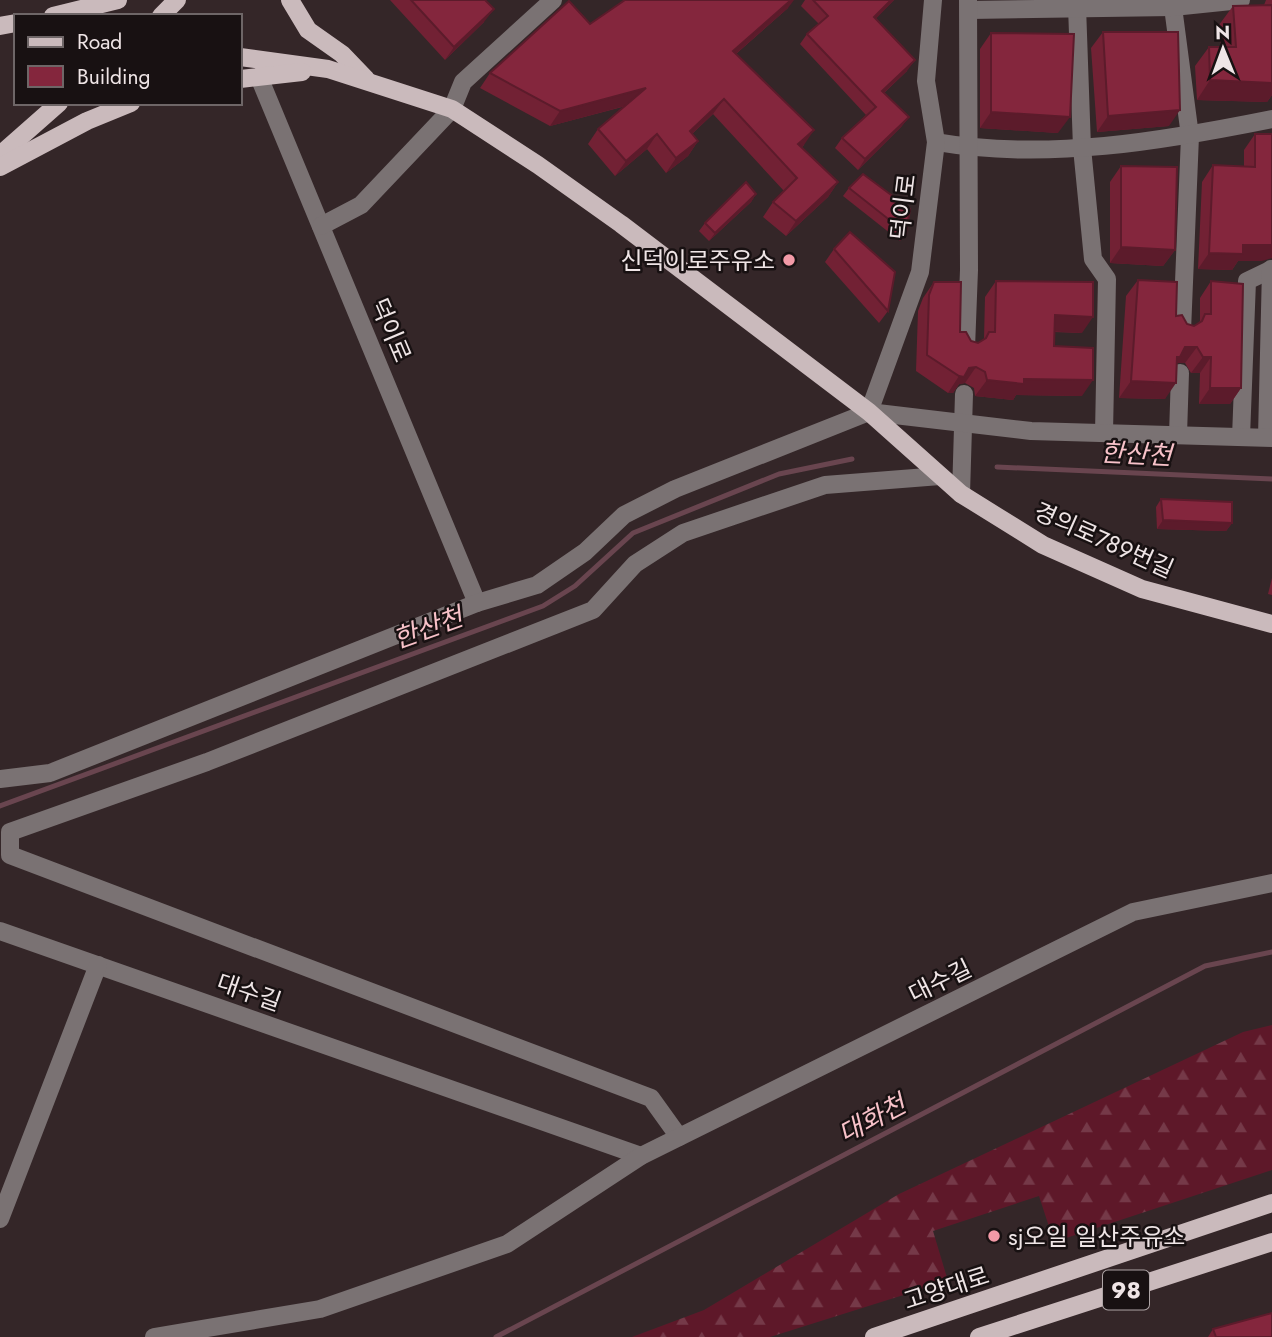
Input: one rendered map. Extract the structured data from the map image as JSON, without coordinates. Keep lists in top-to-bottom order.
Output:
{
  "streets": {
    "main road": ["경의로789번길", "고양대로", "98"],
    "street": ["덕이로", "대수길"]
  },
  "crossings": [
    ["덕이로", "경의로789번길"]
  ],
  "water": ["한산천", "대화천"],
  "places": ["신덕이로주유소", "sj오일 일산주유소"],
  "legend": ["Road", "Building"],
  "north": "top"
}
